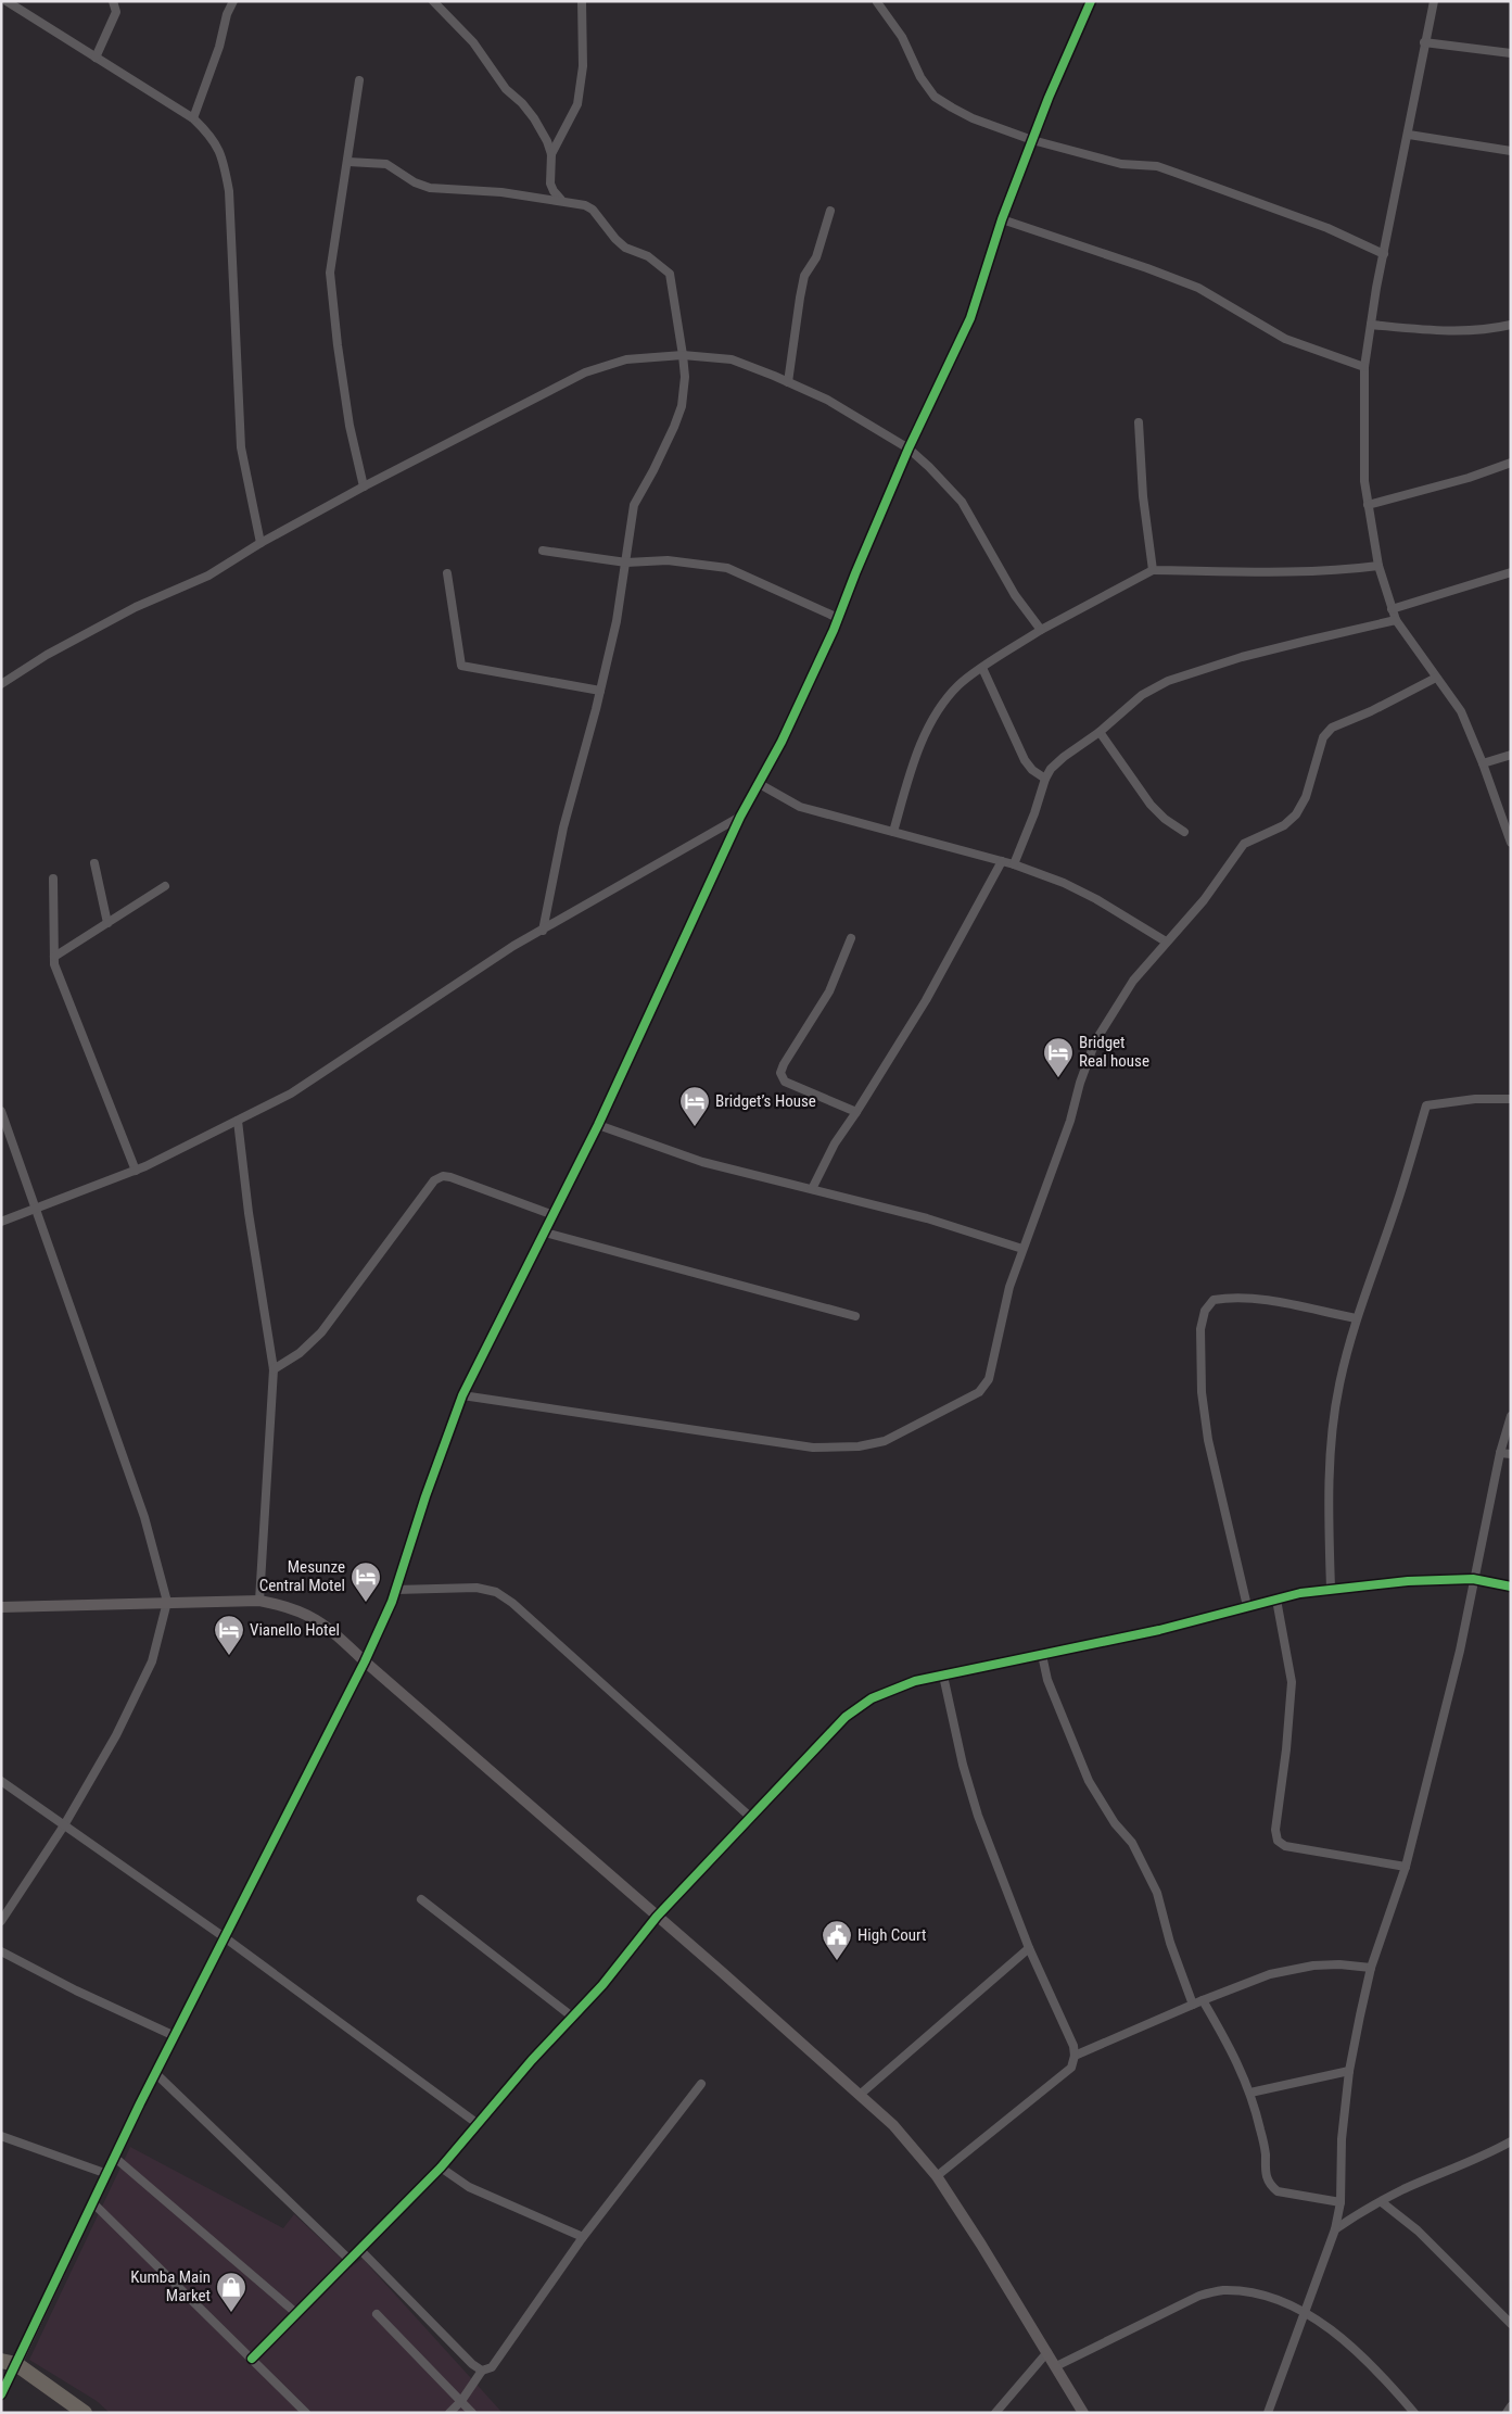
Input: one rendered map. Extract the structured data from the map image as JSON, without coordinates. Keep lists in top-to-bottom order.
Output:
{
  "places": {
    "hotel": [
      "Bridget Real house",
      "Bridget’s House",
      "Mesunze Central Motel",
      "Vianello Hotel"
    ],
    "public building": ["High Court"],
    "shop": ["Kumba Main Market"]
  }
}
